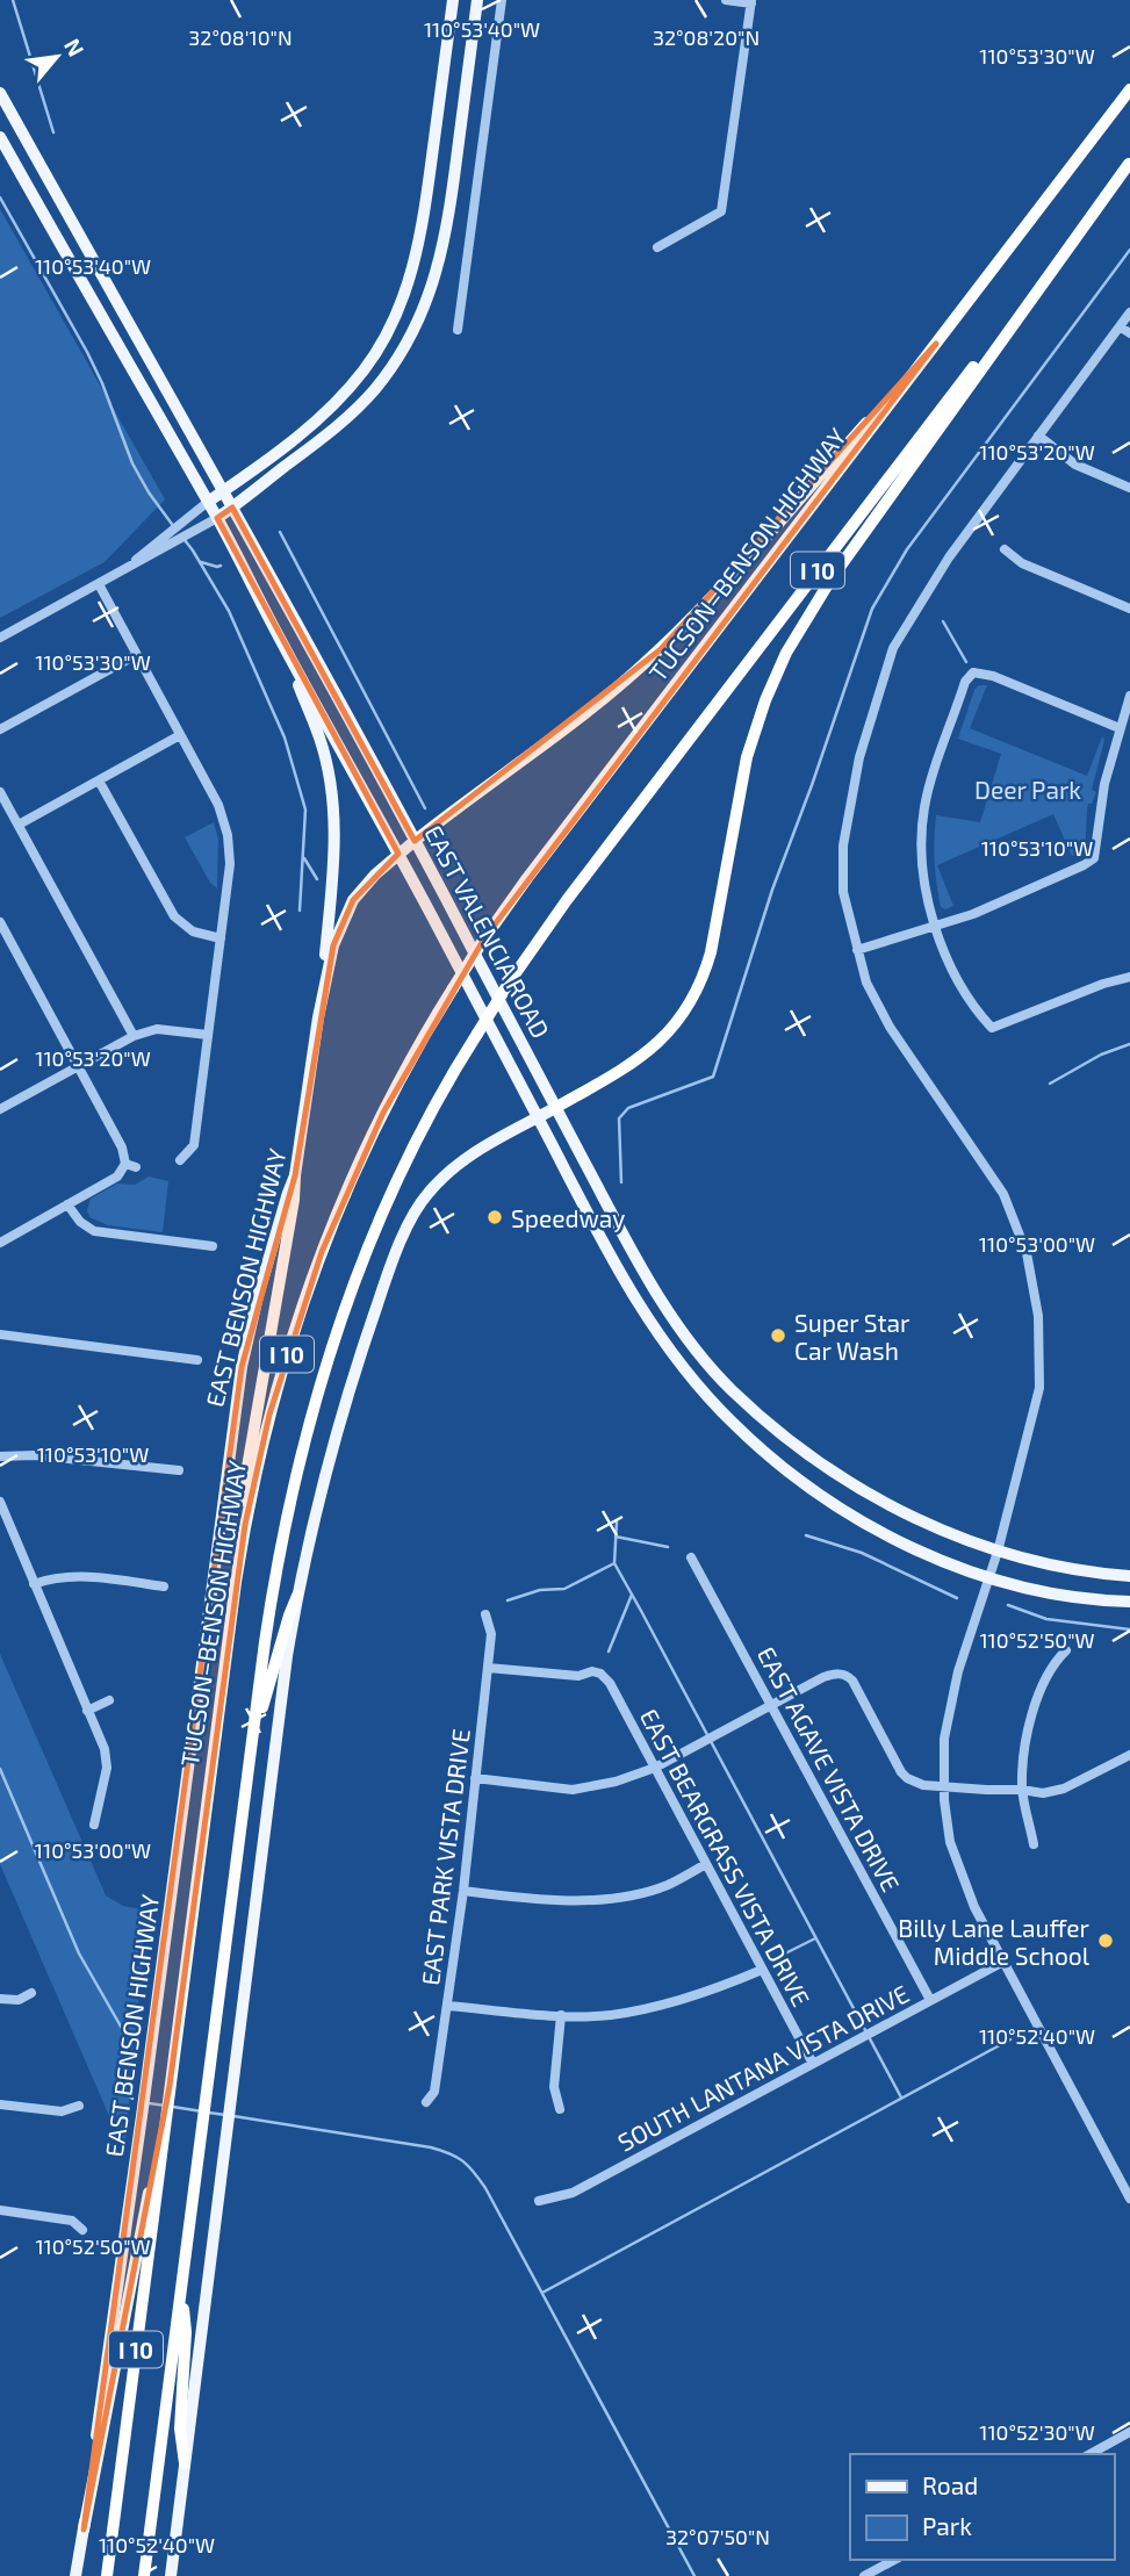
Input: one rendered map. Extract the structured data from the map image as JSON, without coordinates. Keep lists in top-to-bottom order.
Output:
{
  "streets": {
    "highway": ["TUCSON–BENSON HIGHWAY", "I 10"],
    "main road": ["EAST VALENCIA ROAD", "EAST BENSON HIGHWAY"],
    "street": [
      "EAST AGAVE VISTA DRIVE",
      "EAST PARK VISTA DRIVE",
      "EAST BEARGRASS VISTA DRIVE",
      "SOUTH LANTANA VISTA DRIVE"
    ]
  },
  "crossings": [
    ["TUCSON–BENSON HIGHWAY", "I 10"],
    ["EAST VALENCIA ROAD", "EAST BENSON HIGHWAY"],
    ["EAST AGAVE VISTA DRIVE", "SOUTH LANTANA VISTA DRIVE"],
    ["EAST PARK VISTA DRIVE", "EAST BEARGRASS VISTA DRIVE"],
    ["EAST BEARGRASS VISTA DRIVE", "SOUTH LANTANA VISTA DRIVE"]
  ],
  "parks": ["Deer Park"],
  "places": ["Speedway", "Super Star Car Wash", "Billy Lane Lauffer Middle School"],
  "legend": ["Road", "Park"],
  "north": "top right",
  "coordinates": [
    "110°53'40\"W",
    "32°08'10\"N",
    "32°08'20\"N",
    "110°53'30\"W",
    "110°53'20\"W",
    "110°53'10\"W",
    "110°53'00\"W",
    "110°52'50\"W",
    "110°52'40\"W",
    "110°52'30\"W",
    "32°07'50\"N"
  ]
}
